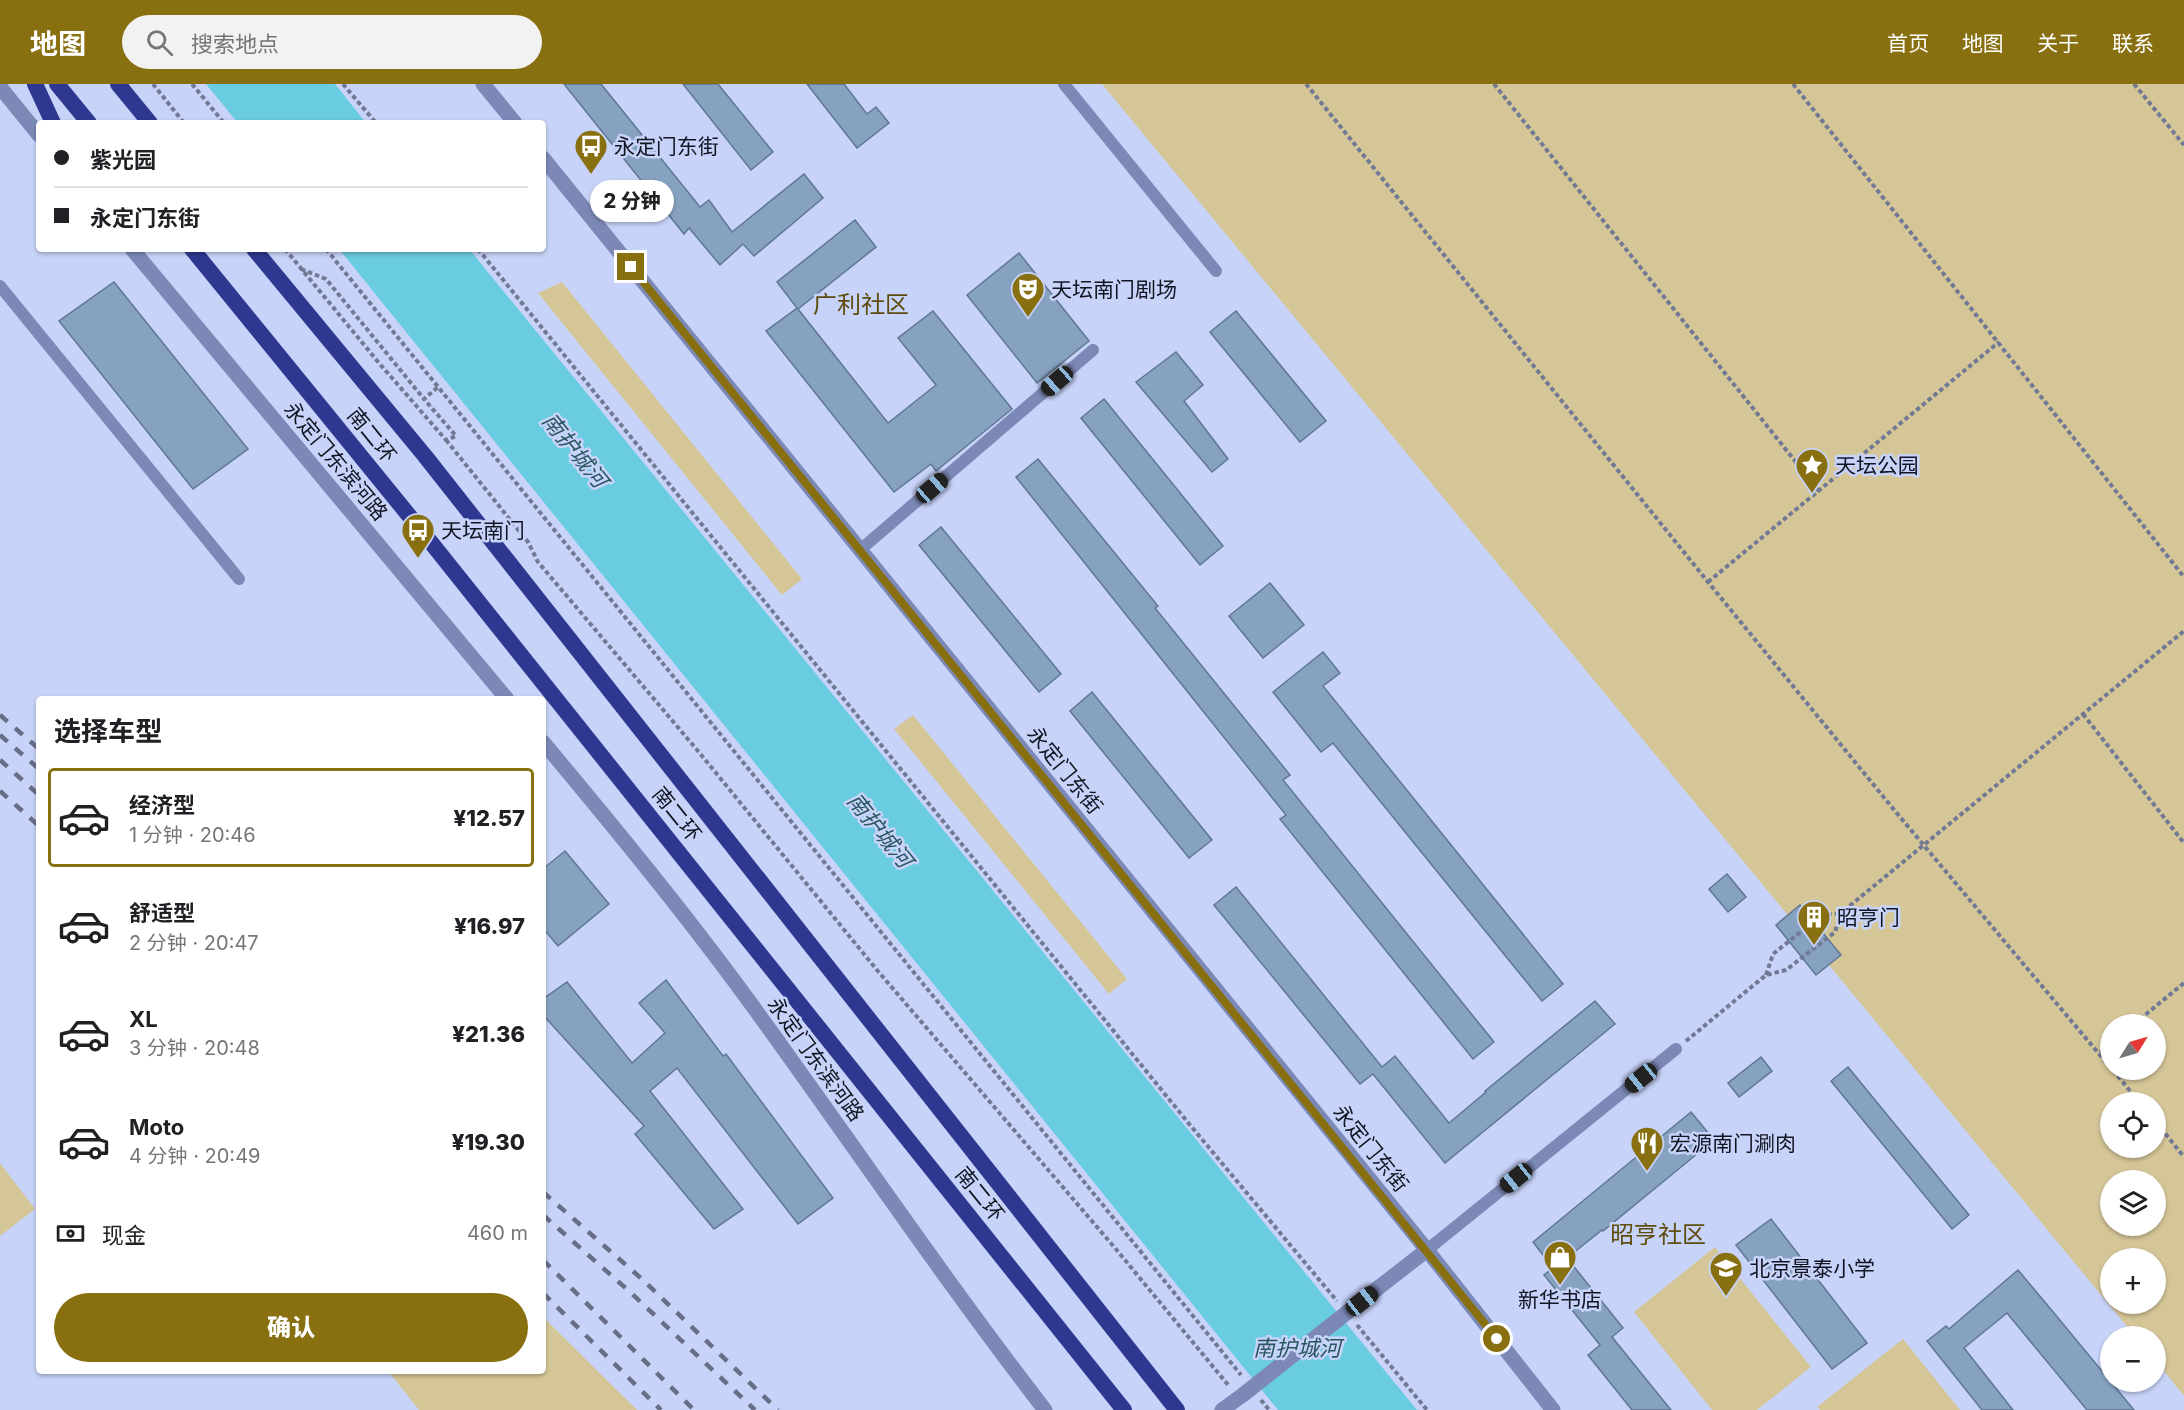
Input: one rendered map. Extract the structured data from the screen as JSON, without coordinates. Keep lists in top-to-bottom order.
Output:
{
  "streets": {
    "highway": ["南二环"],
    "street": ["永定门东滨河路", "永定门东街"]
  },
  "districts": ["广利社区", "昭亨社区"],
  "water": ["南护城河"],
  "places": {
    "bus stop": ["永定门东街", "天坛南门"],
    "theatre": ["天坛南门剧场"],
    "place": ["天坛公园"],
    "building": ["昭亨门"],
    "restaurant": ["宏源南门涮肉"],
    "shop": ["新华书店"],
    "school or university": ["北京景泰小学"]
  },
  "north": "top right",
  "page": {
    "header": "地图",
    "search": "搜索地点",
    "nav": [
      "首页",
      "地图",
      "关于",
      "联系"
    ],
    "banner": ["紫光园", "永定门东街"],
    "bubble": "2 分钟",
    "heading": "选择车型",
    "list": [
      {
        "name": "经济型",
        "note": "1 分钟 · 20:46",
        "value": "¥12.57"
      },
      {
        "name": "舒适型",
        "note": "2 分钟 · 20:47",
        "value": "¥16.97"
      },
      {
        "name": "XL",
        "note": "3 分钟 · 20:48",
        "value": "¥21.36"
      },
      {
        "name": "Moto",
        "note": "4 分钟 · 20:49",
        "value": "¥19.30"
      }
    ],
    "map_buttons": ["+", "−"],
    "pay": ["现金", "460 m"],
    "buttons": "确认"
  }
}
